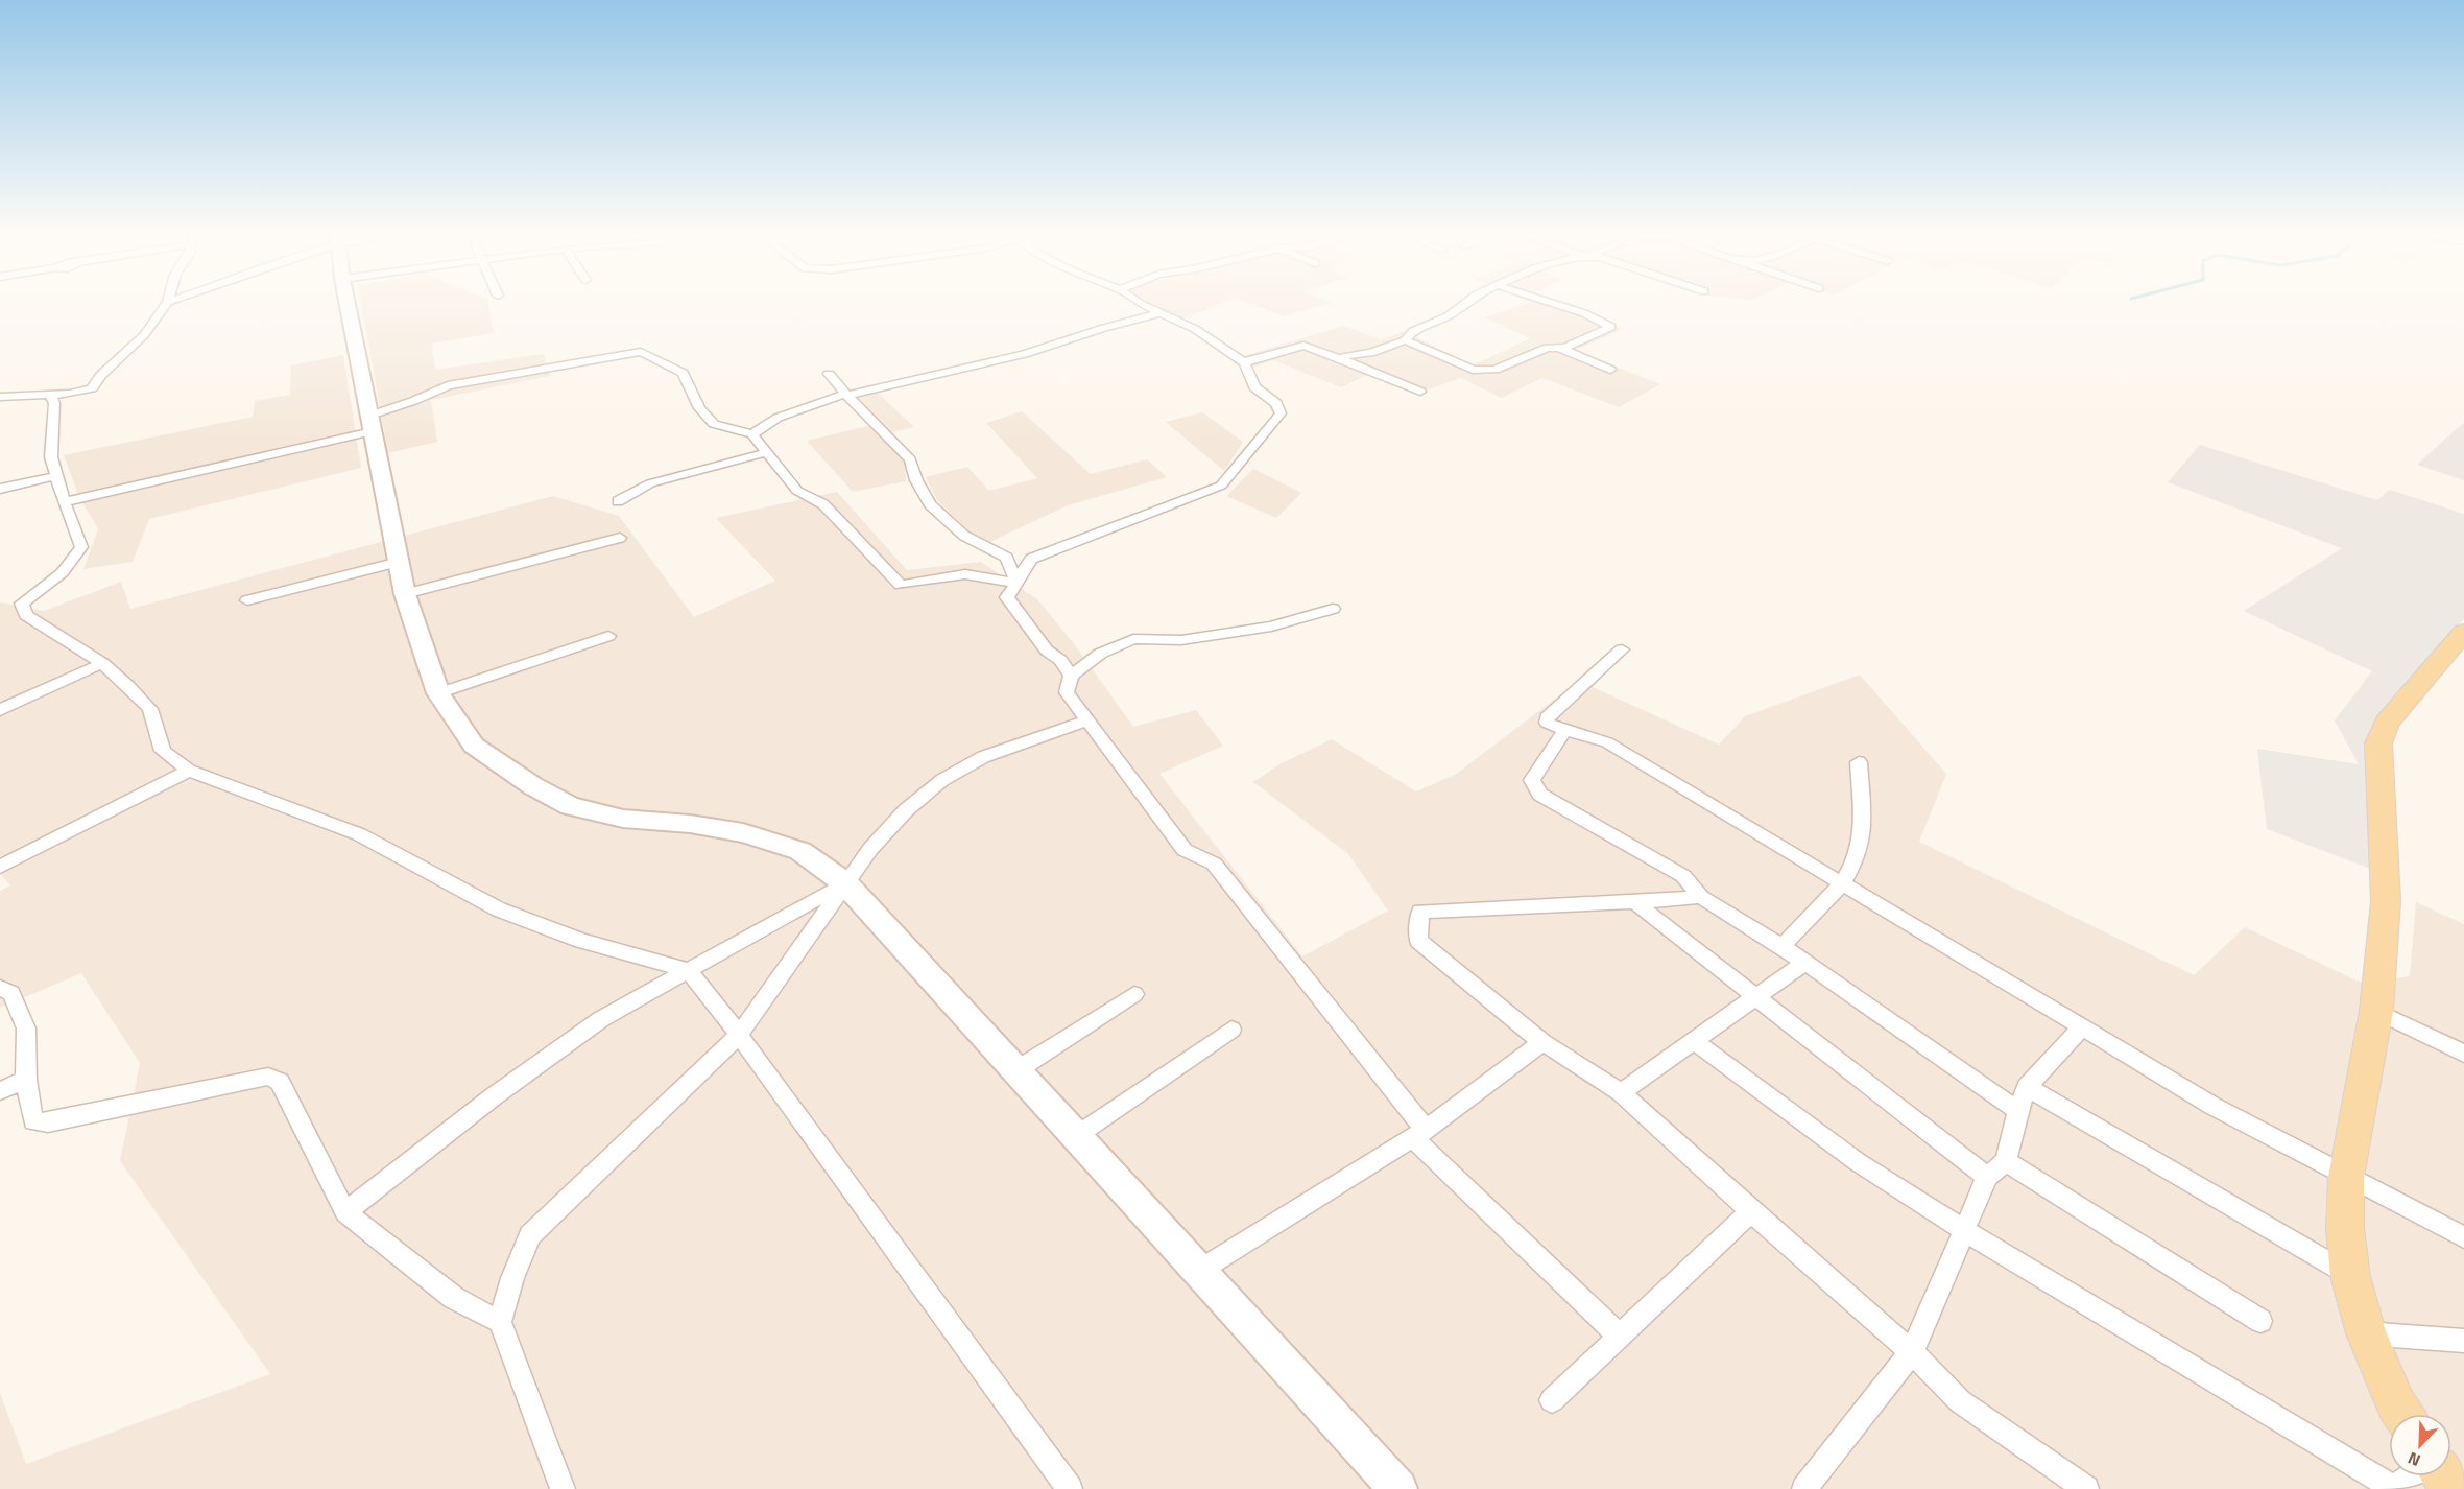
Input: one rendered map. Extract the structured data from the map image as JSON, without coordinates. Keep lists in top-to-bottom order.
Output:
{
  "north": "bottom left"
}
